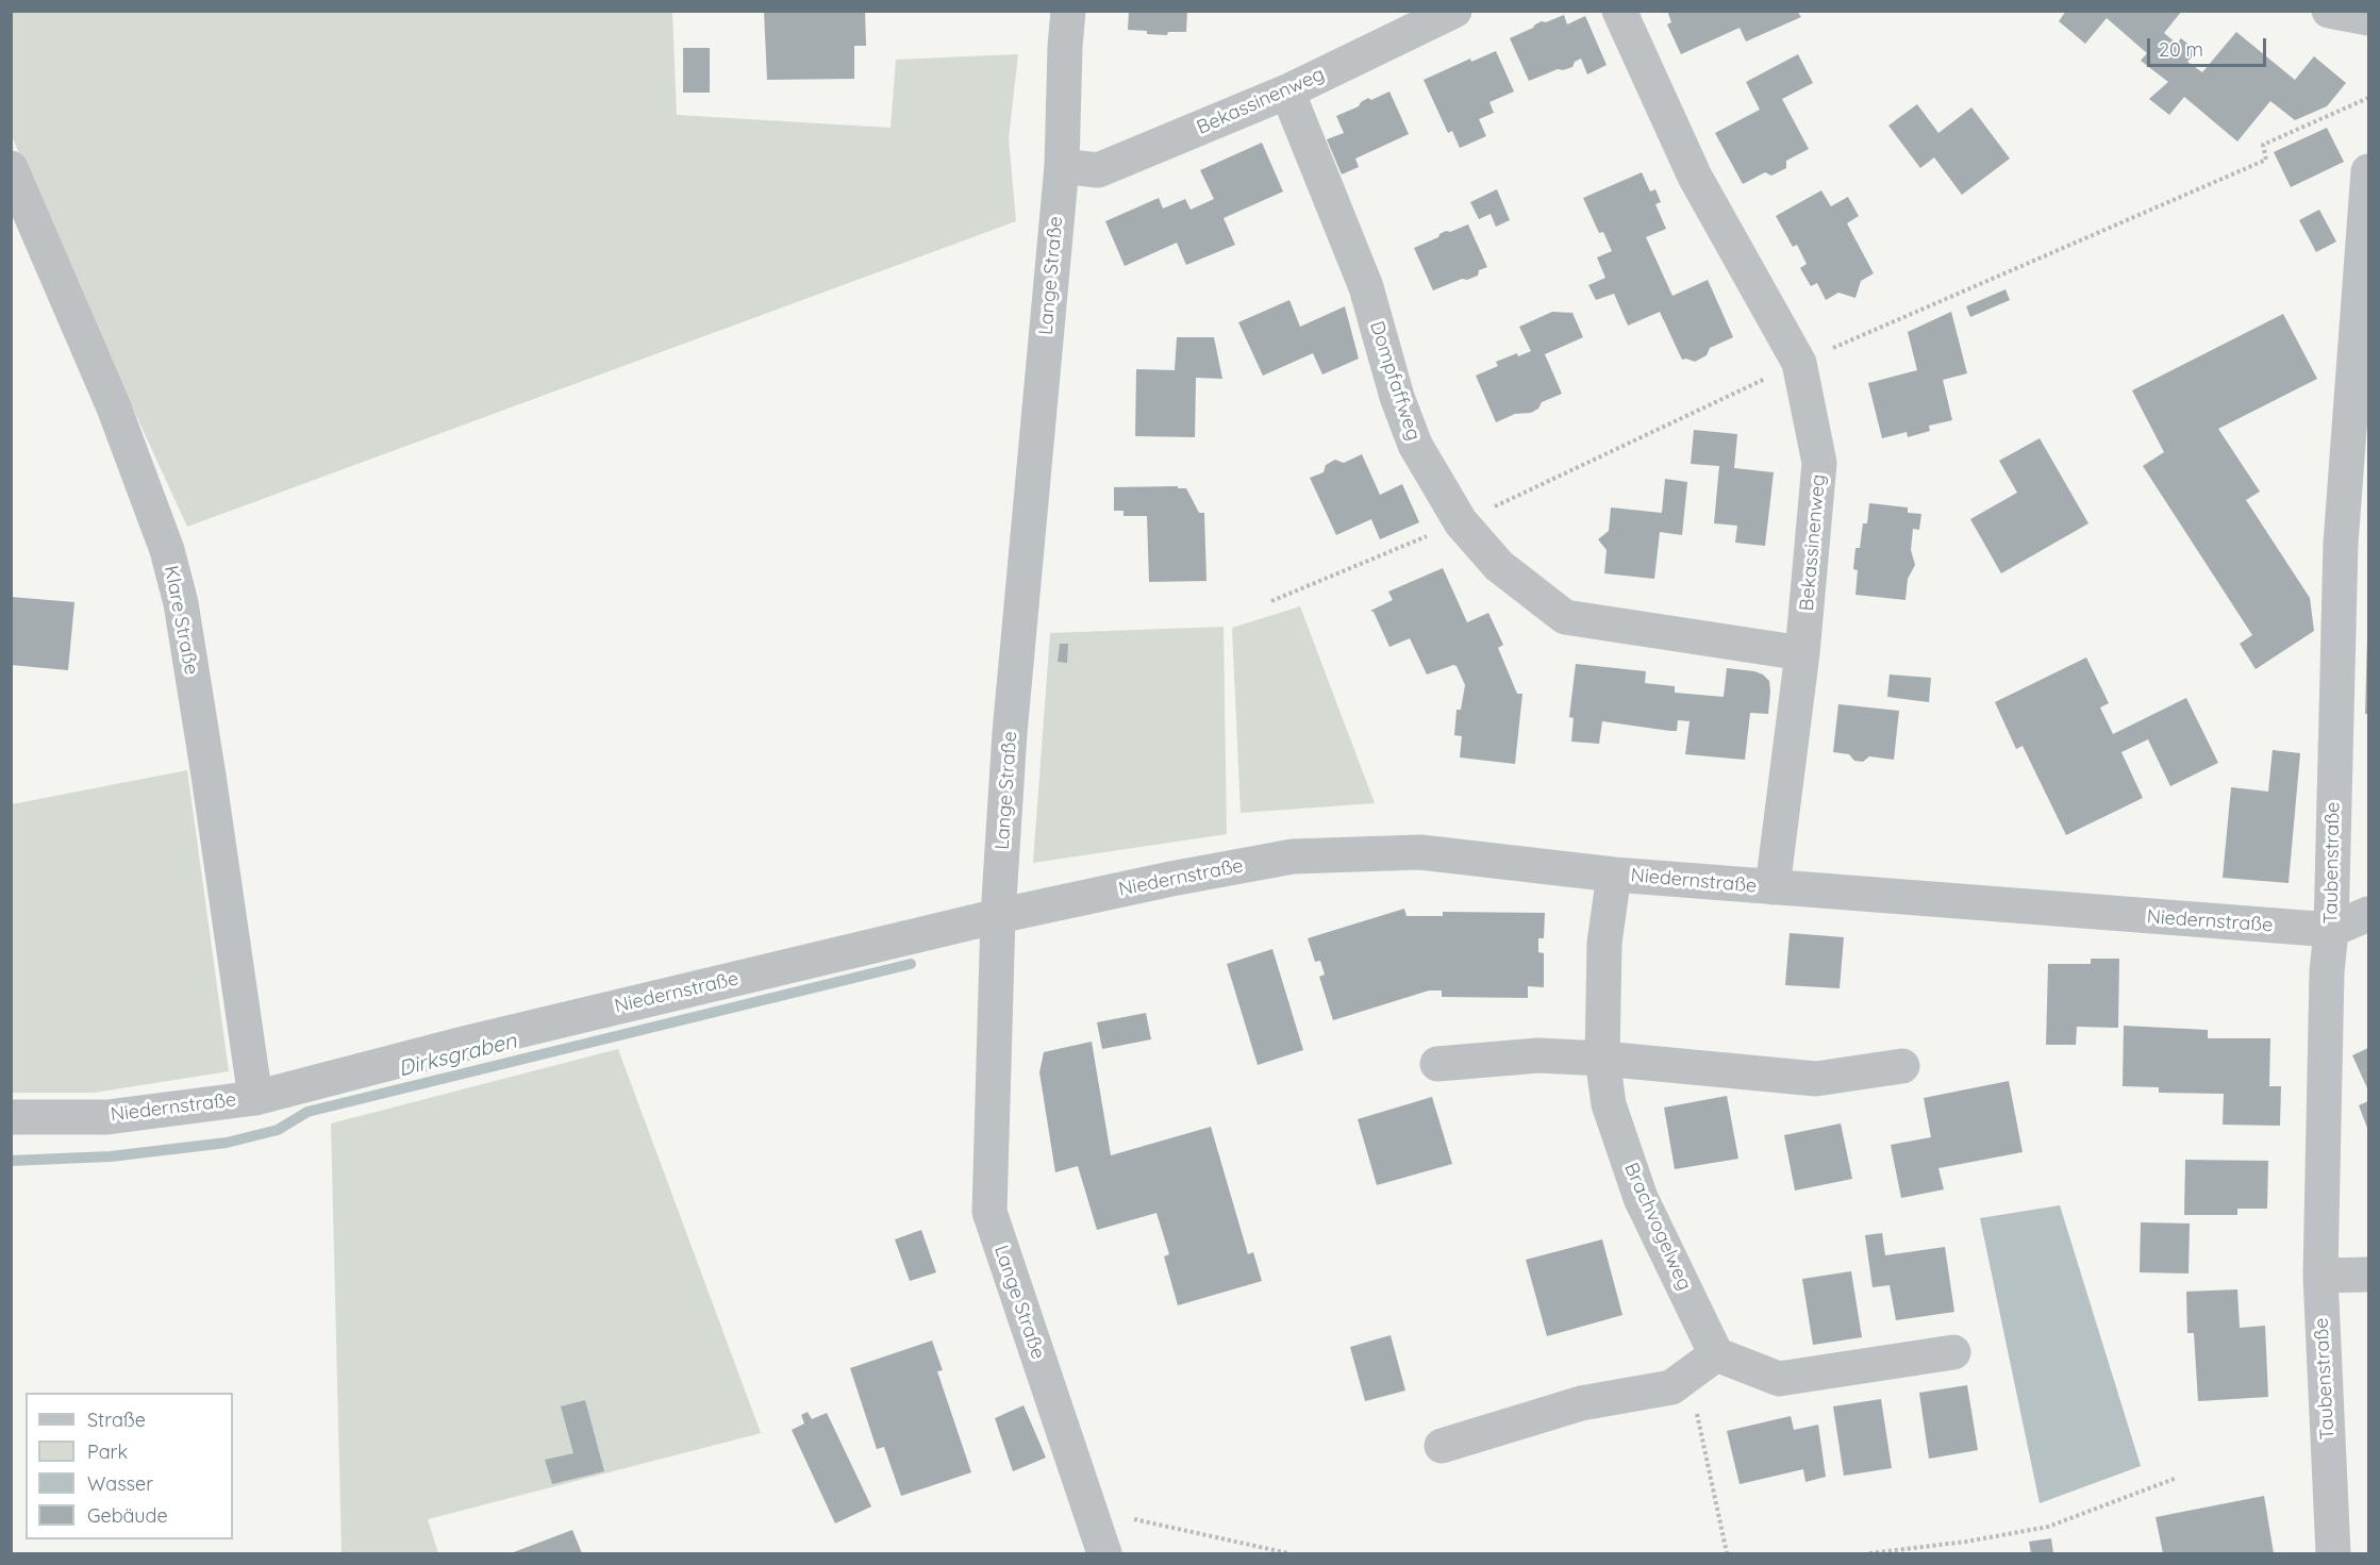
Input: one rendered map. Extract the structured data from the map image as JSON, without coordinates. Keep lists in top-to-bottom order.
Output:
{
  "streets": {
    "street": [
      "Bekassinenweg",
      "Lange Straße",
      "Dompfaffweg",
      "Klare Straße",
      "Taubenstraße",
      "Niedernstraße",
      "Brachvogelweg"
    ]
  },
  "crossings": [
    ["Bekassinenweg", "Lange Straße"],
    ["Bekassinenweg", "Dompfaffweg"],
    ["Bekassinenweg", "Niedernstraße"],
    ["Lange Straße", "Niedernstraße"],
    ["Klare Straße", "Niedernstraße"],
    ["Taubenstraße", "Niedernstraße"],
    ["Niedernstraße", "Brachvogelweg"]
  ],
  "water": ["Dirksgraben"],
  "legend": [
    "Straße",
    "Park",
    "Wasser",
    "Gebäude"
  ],
  "scale_bar": "20 m"
}
